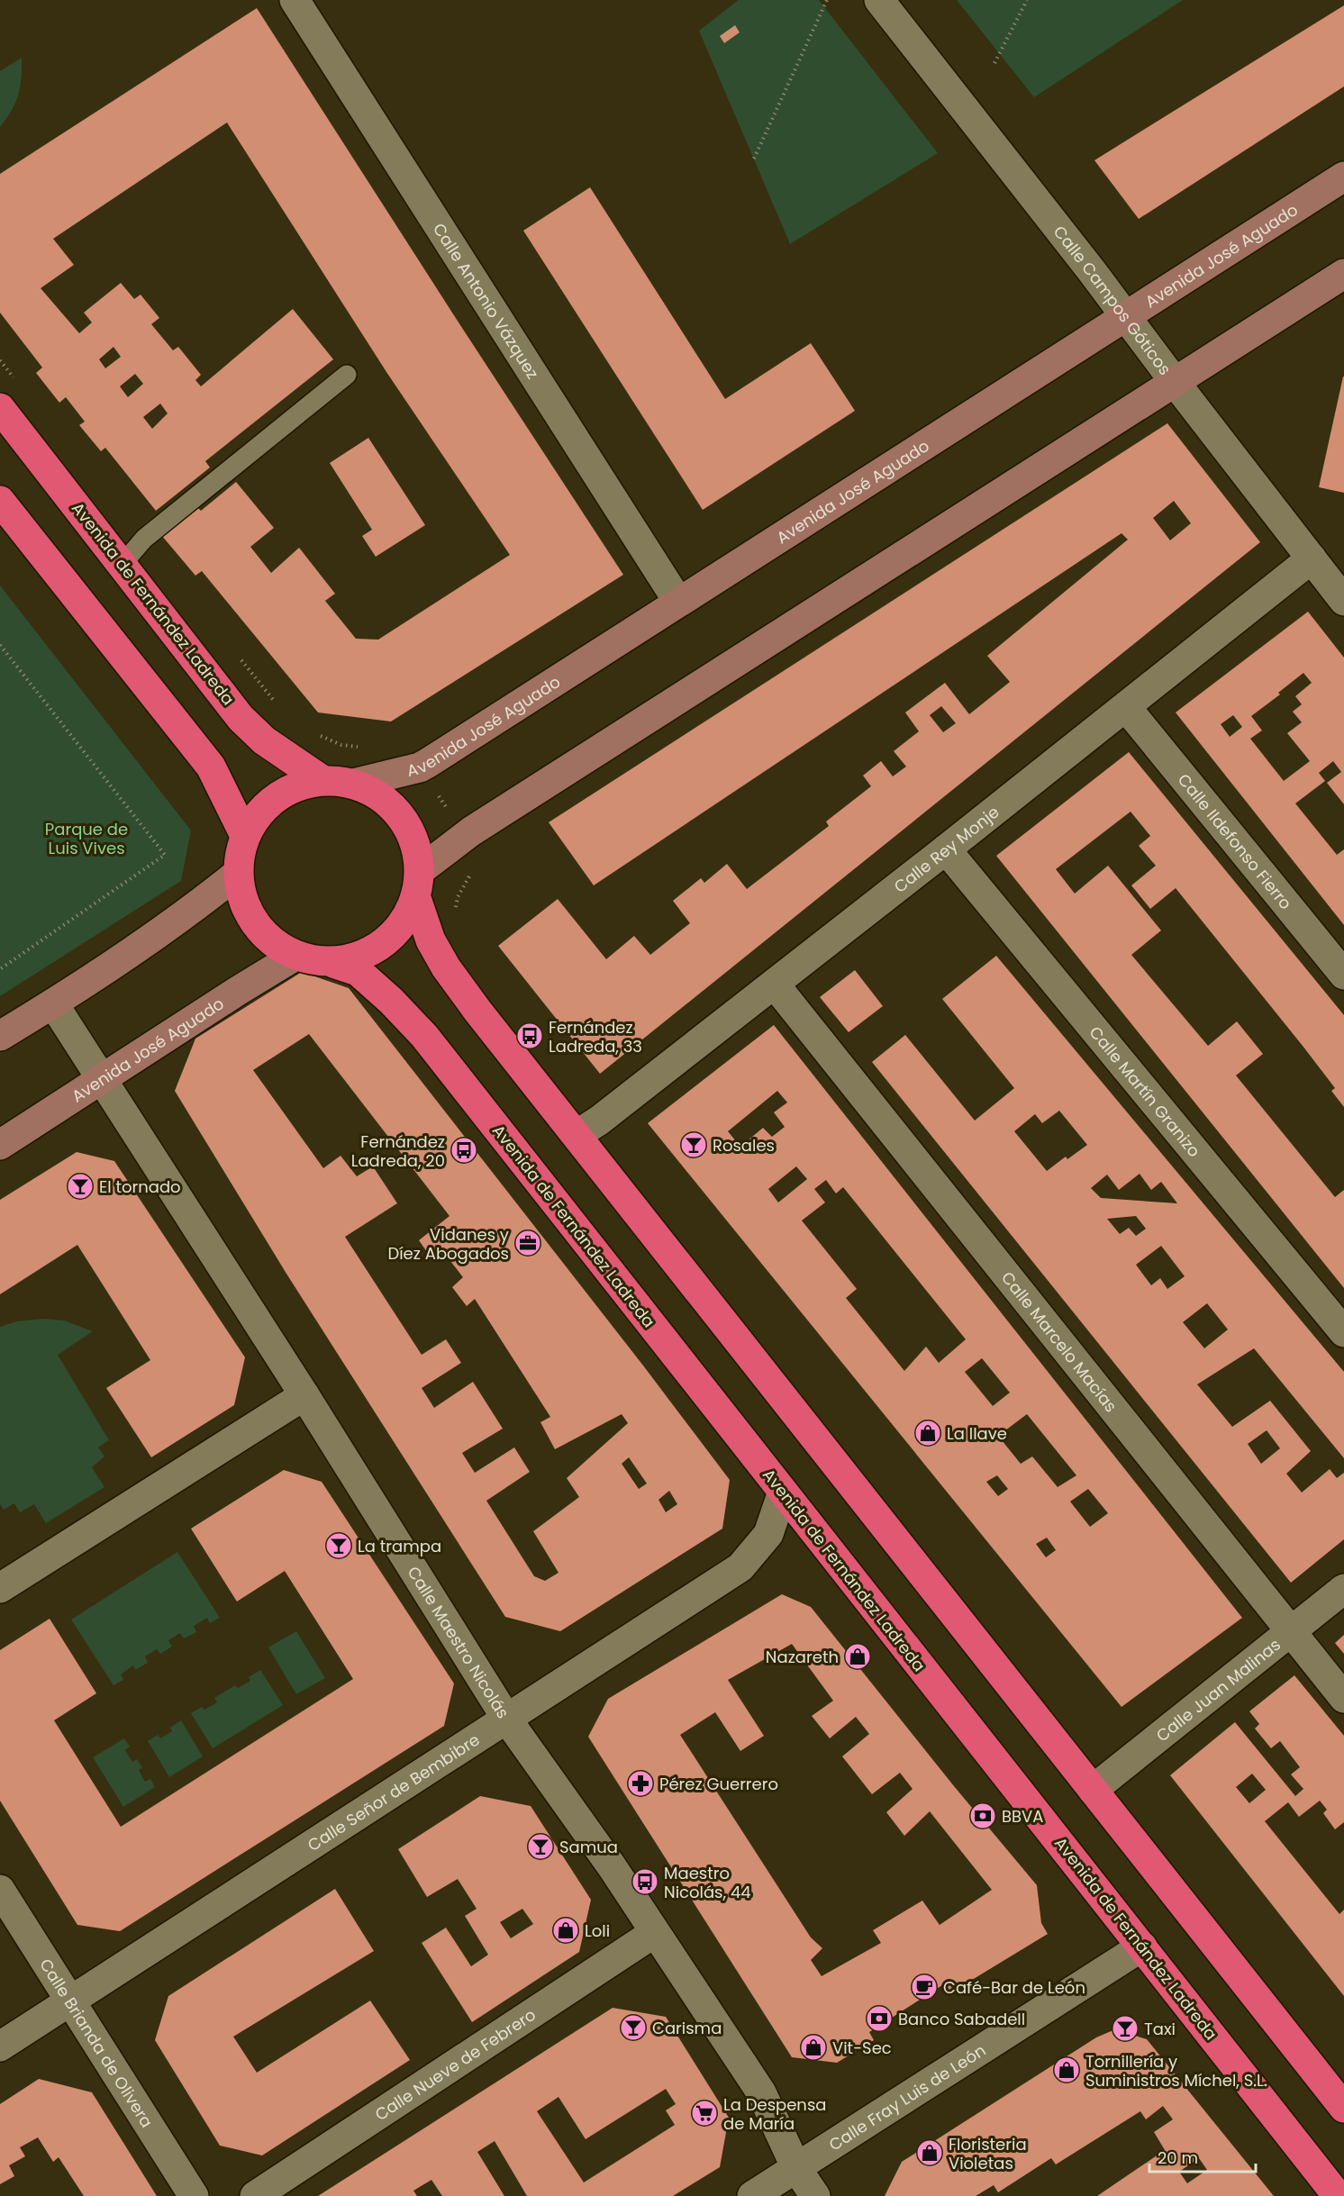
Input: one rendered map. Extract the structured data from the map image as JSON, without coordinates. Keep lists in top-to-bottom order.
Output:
{
  "streets": {
    "highway": ["Avenida de Fernández Ladreda"],
    "main road": ["Avenida José Aguado"],
    "street": [
      "Calle Campos Góticos",
      "Calle Antonio Vázquez",
      "Calle Ildefonso Fierro",
      "Calle Rey Monje",
      "Calle Martín Granizo",
      "Calle Marcelo Macías",
      "Calle Maestro Nicolás",
      "Calle Juan Malinas",
      "Calle Señor de Bembibre",
      "Calle Brianda de Olivera",
      "Calle Nueve de Febrero",
      "Calle Fray Luis de León"
    ]
  },
  "crossings": [
    ["Avenida José Aguado", "Calle Campos Góticos"],
    ["Avenida José Aguado", "Calle Antonio Vázquez"],
    ["Avenida José Aguado", "Avenida de Fernández Ladreda"],
    ["Avenida José Aguado", "Calle Maestro Nicolás"],
    ["Calle Campos Góticos", "Calle Rey Monje"],
    ["Avenida de Fernández Ladreda", "Calle Señor de Bembibre"],
    ["Avenida de Fernández Ladreda", "Calle Fray Luis de León"],
    ["Calle Ildefonso Fierro", "Calle Rey Monje"],
    ["Calle Rey Monje", "Calle Martín Granizo"],
    ["Calle Rey Monje", "Calle Marcelo Macías"],
    ["Calle Marcelo Macías", "Calle Juan Malinas"],
    ["Calle Maestro Nicolás", "Calle Señor de Bembibre"],
    ["Calle Maestro Nicolás", "Calle Nueve de Febrero"],
    ["Calle Maestro Nicolás", "Calle Fray Luis de León"],
    ["Calle Señor de Bembibre", "Calle Brianda de Olivera"]
  ],
  "parks": ["Parque de Luis Vives"],
  "places": {
    "bus stop": ["Fernández Ladreda, 33", "Fernández Ladreda, 20", "Maestro Nicolás, 44"],
    "bar": [
      "Rosales",
      "El tornado",
      "La trampa",
      "Samua",
      "Carisma",
      "Taxi"
    ],
    "office": ["Vidanes y Díez Abogados"],
    "shop": [
      "La llave",
      "Nazareth",
      "Loli",
      "Vit-Sec",
      "Tornillería y Suministros Míchel, S.L.",
      "Floristeria Violetas"
    ],
    "pharmacy": ["Pérez Guerrero"],
    "bank": ["BBVA", "Banco Sabadell"],
    "cafe": ["Café-Bar de León"],
    "supermarket": ["La Despensa de María"]
  },
  "scale_bar": "20 m"
}
